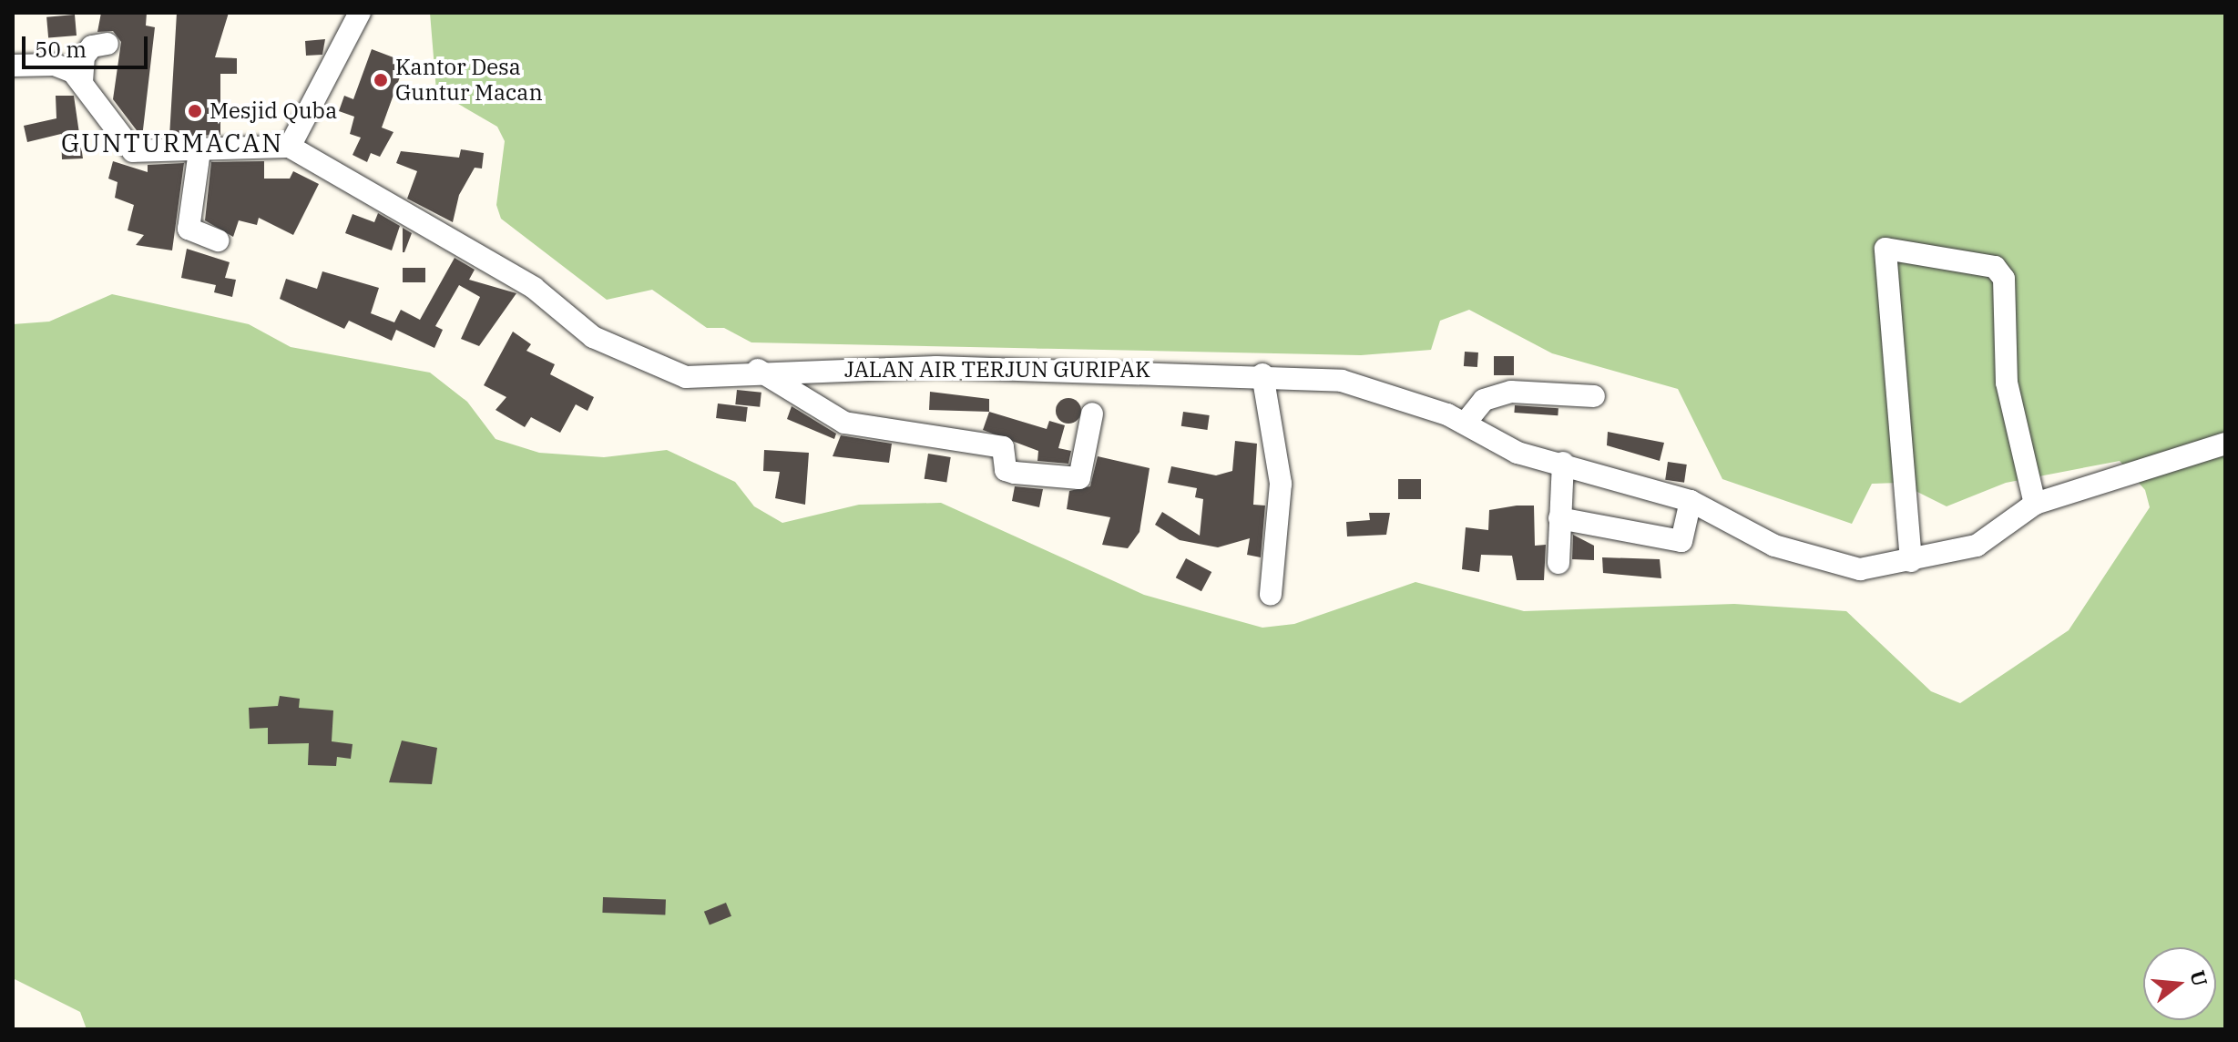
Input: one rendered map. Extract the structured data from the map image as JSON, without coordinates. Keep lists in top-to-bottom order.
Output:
{
  "streets": {
    "street": ["JALAN AIR TERJUN GURIPAK"]
  },
  "districts": ["GUNTURMACAN"],
  "places": ["Kantor Desa Guntur Macan", "Mesjid Quba"],
  "scale_bar": "50 m",
  "north": "right"
}
